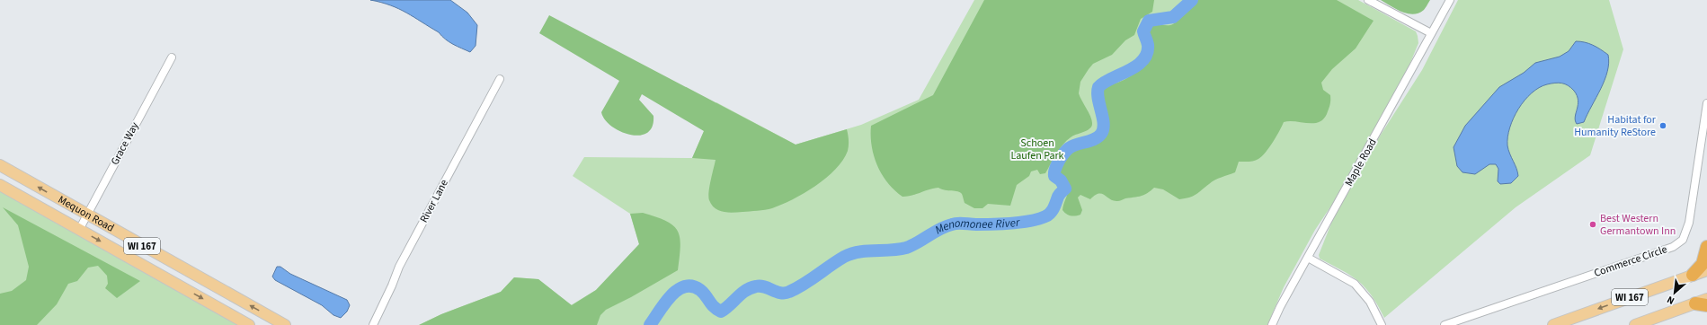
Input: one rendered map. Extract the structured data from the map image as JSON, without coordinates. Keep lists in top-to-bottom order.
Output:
{
  "streets": {
    "main road": ["Mequon Road", "WI 167"],
    "street": [
      "Grace Way",
      "Maple Road",
      "River Lane",
      "Commerce Circle"
    ]
  },
  "crossings": [
    ["Grace Way", "Mequon Road"]
  ],
  "water": ["Menomonee River"],
  "parks": ["Schoen Laufen Park"],
  "places": ["Habitat for Humanity ReStore", "Best Western Germantown Inn"],
  "north": "bottom left"
}
